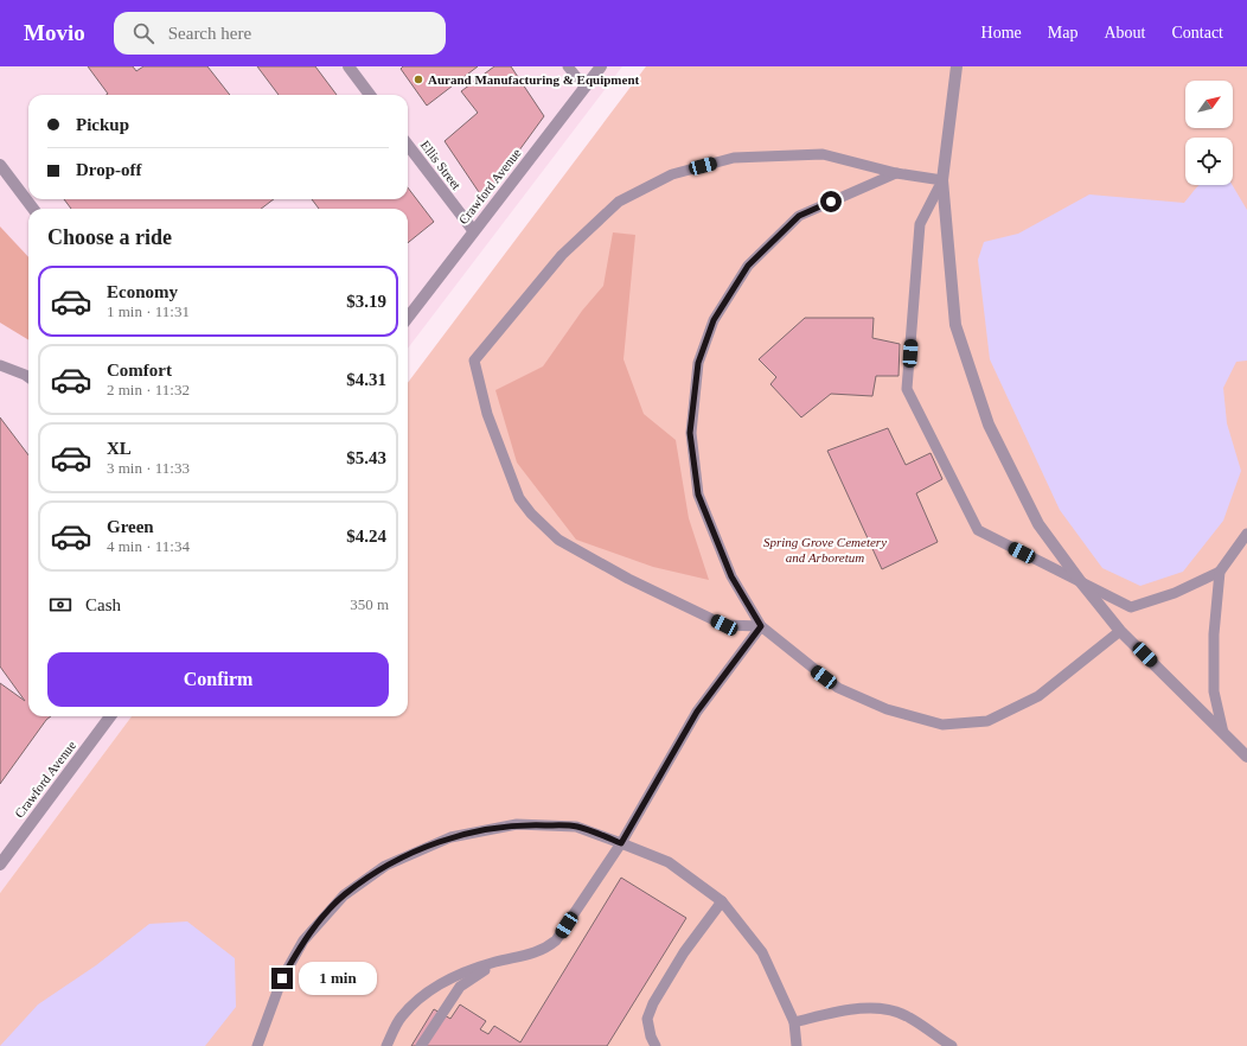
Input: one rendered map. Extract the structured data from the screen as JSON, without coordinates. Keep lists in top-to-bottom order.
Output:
{
  "streets": {
    "street": ["Ellis Street", "Crawford Avenue"]
  },
  "crossings": [
    ["Ellis Street", "Crawford Avenue"]
  ],
  "parks": ["Spring Grove Cemetery and Arboretum"],
  "places": ["Aurand Manufacturing & Equipment"],
  "north": "top right",
  "page": {
    "header": "Movio",
    "search": "Search here",
    "nav": [
      "Home",
      "Map",
      "About",
      "Contact"
    ],
    "banner": ["Pickup", "Drop-off"],
    "heading": "Choose a ride",
    "list": [
      {
        "name": "Economy",
        "note": "1 min · 11:31",
        "value": "$3.19"
      },
      {
        "name": "Comfort",
        "note": "2 min · 11:32",
        "value": "$4.31"
      },
      {
        "name": "XL",
        "note": "3 min · 11:33",
        "value": "$5.43"
      },
      {
        "name": "Green",
        "note": "4 min · 11:34",
        "value": "$4.24"
      }
    ],
    "pay": ["Cash", "350 m"],
    "buttons": "Confirm",
    "bubble": "1 min"
  }
}
